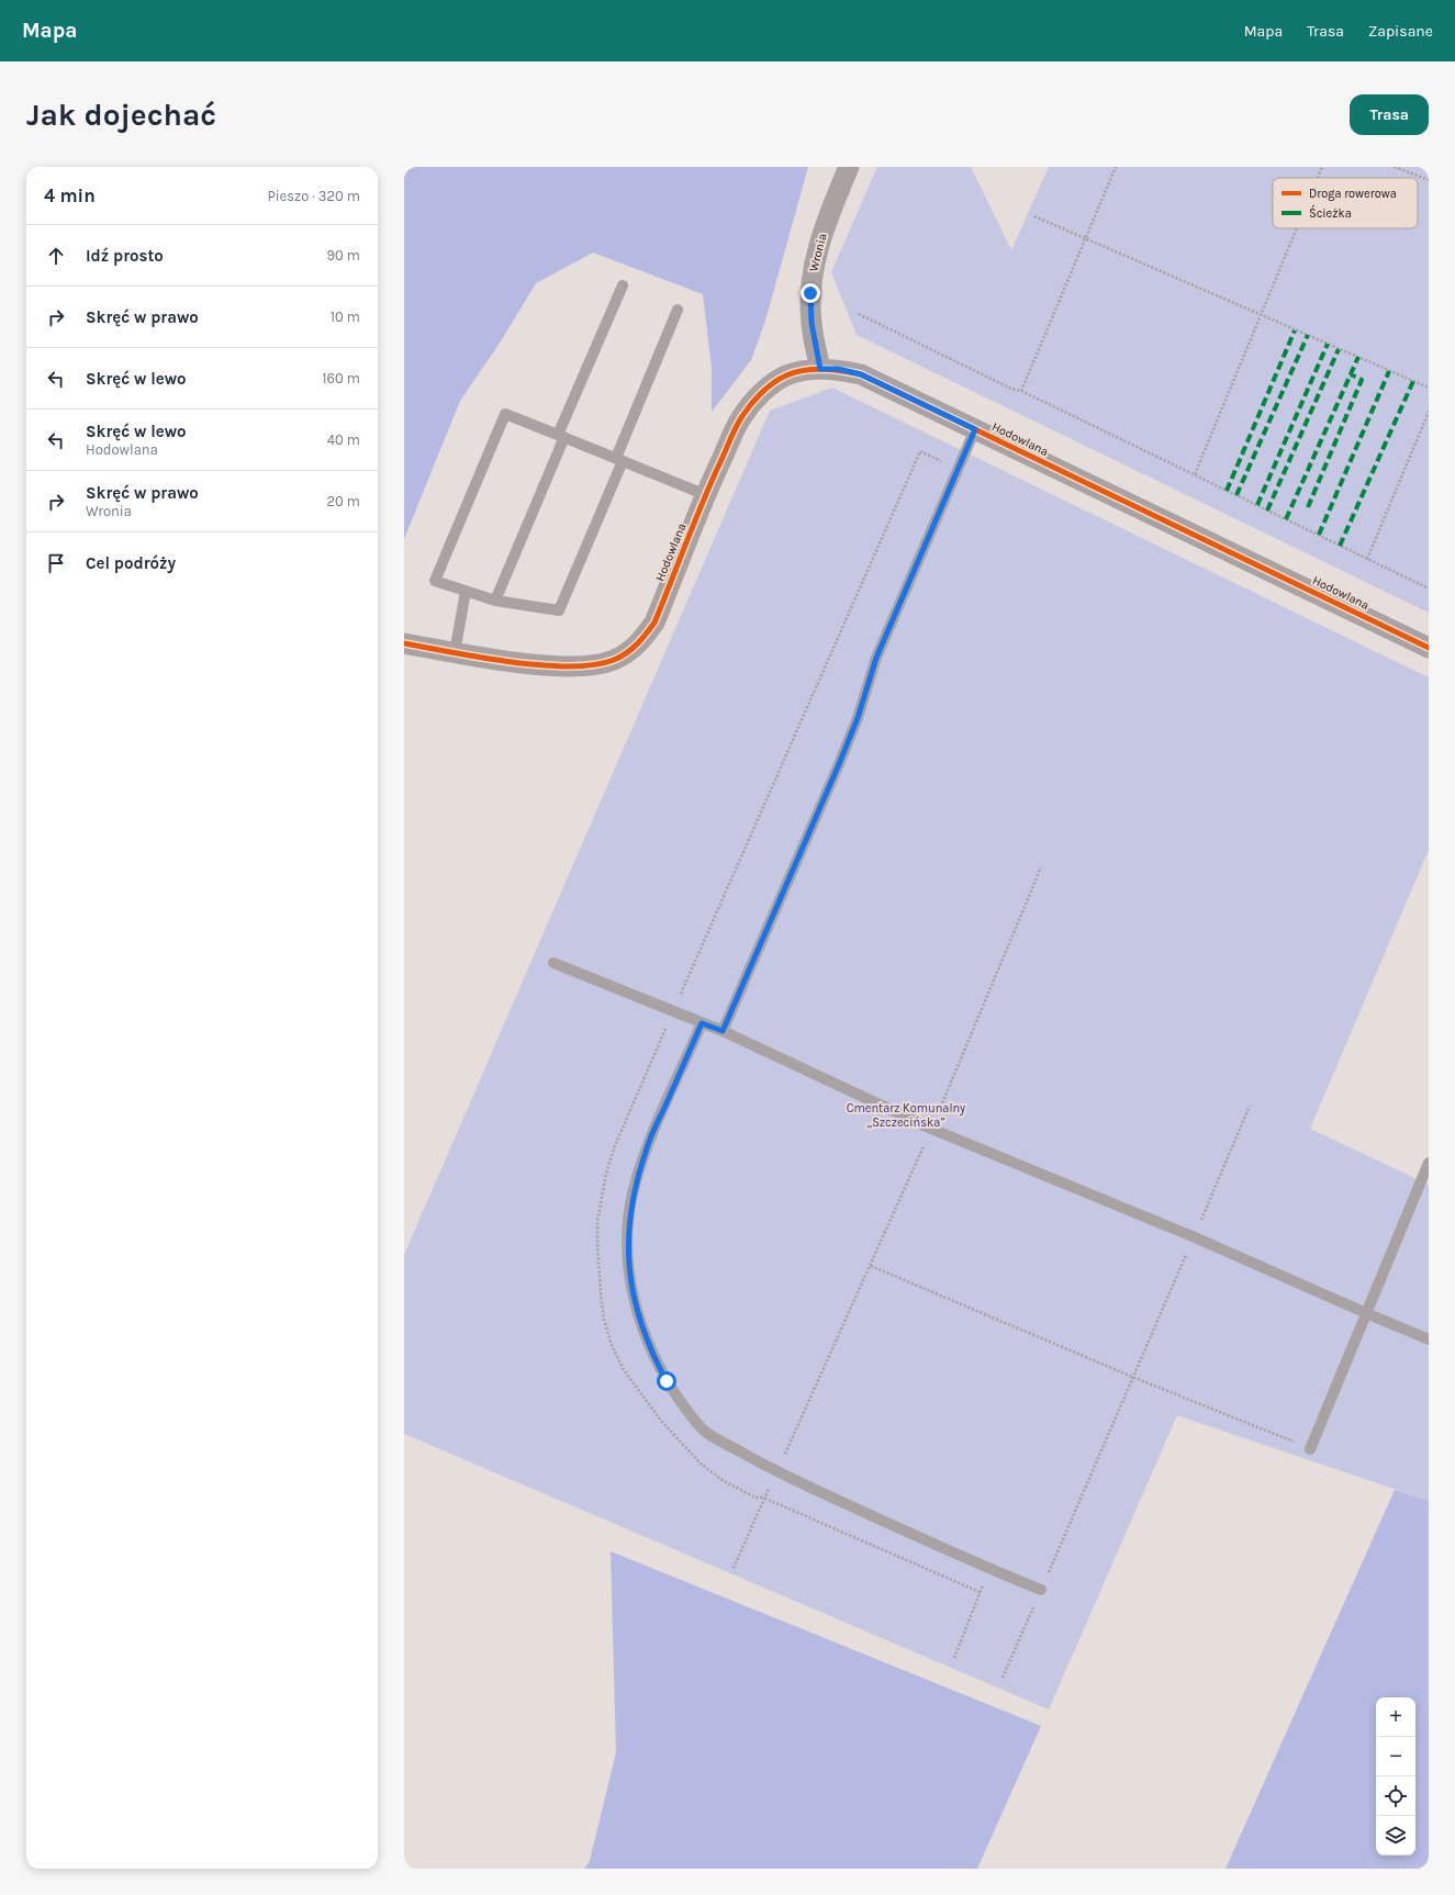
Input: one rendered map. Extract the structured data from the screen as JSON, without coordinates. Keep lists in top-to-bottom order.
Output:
{
  "streets": {
    "street": ["Wronia", "Hodowlana"]
  },
  "crossings": [
    ["Wronia", "Hodowlana"]
  ],
  "parks": ["Cmentarz Komunalny „Szczecińska”"],
  "legend": ["Droga rowerowa", "Ścieżka"],
  "page": {
    "header": "Mapa",
    "nav": ["Mapa", "Trasa", "Zapisane"],
    "buttons": "Trasa",
    "title": "Jak dojechać",
    "heading": ["4 min", "Pieszo · 320 m"],
    "list": [
      ["Idź prosto", "90 m"],
      ["Skręć w prawo", "10 m"],
      ["Skręć w lewo", "160 m"],
      ["Skręć w lewo", "Hodowlana", "40 m"],
      ["Skręć w prawo", "Wronia", "20 m"],
      "Cel podróży"
    ],
    "map_buttons": ["+", "−"]
  }
}
